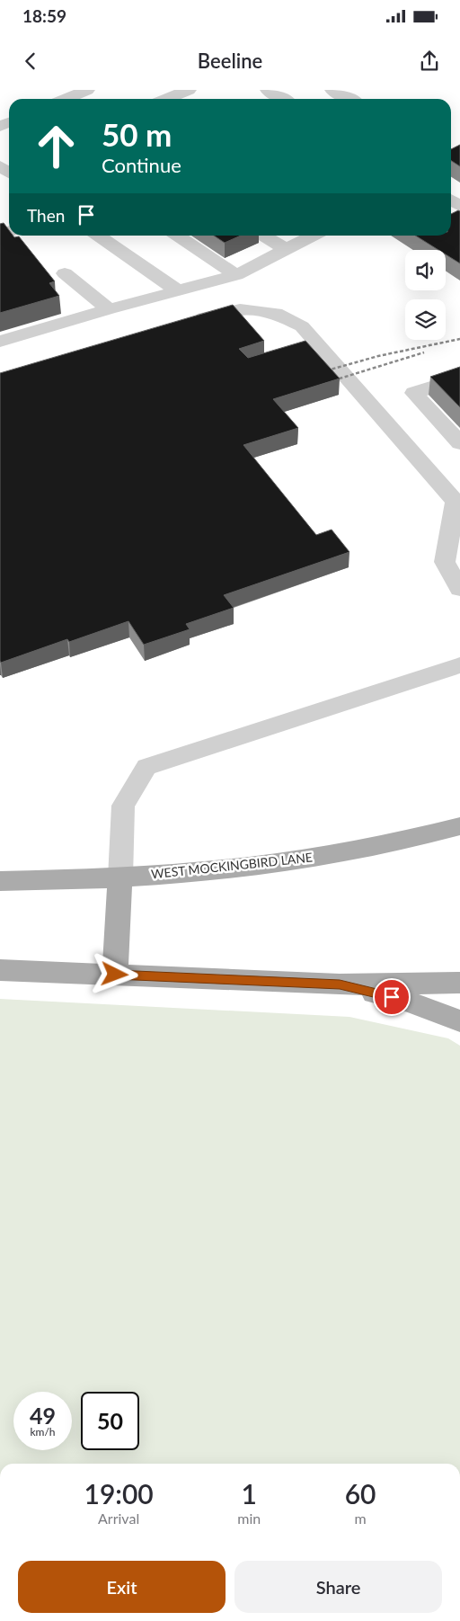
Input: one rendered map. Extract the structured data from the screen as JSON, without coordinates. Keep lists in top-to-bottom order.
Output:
{
  "streets": {
    "main road": ["WEST MOCKINGBIRD LANE"]
  },
  "page": {
    "status": "18:59",
    "header": "Beeline",
    "turn": ["50 m", "Continue"],
    "then": "Then",
    "speed": "49 km/h",
    "limit": "50",
    "eta": [
      "19:00",
      "Arrival",
      "1",
      "min",
      "60",
      "m"
    ],
    "buttons": ["Exit", "Share"]
  }
}
